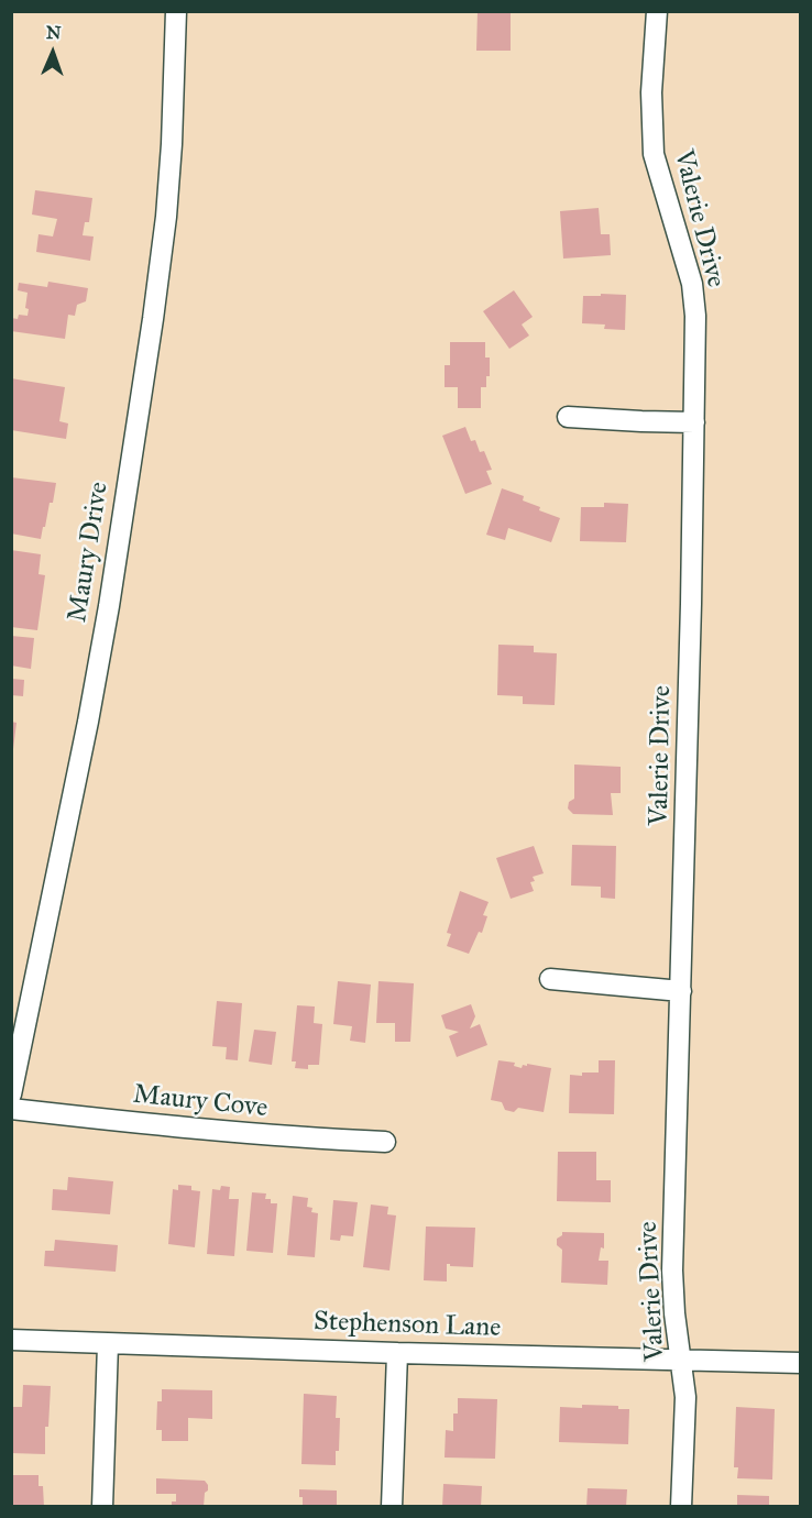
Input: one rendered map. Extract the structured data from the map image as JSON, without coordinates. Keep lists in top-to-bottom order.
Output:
{
  "streets": {
    "street": [
      "Valerie Drive",
      "Maury Drive",
      "Maury Cove",
      "Stephenson Lane"
    ]
  },
  "crossings": [
    ["Valerie Drive", "Stephenson Lane"]
  ],
  "north": "top"
}
